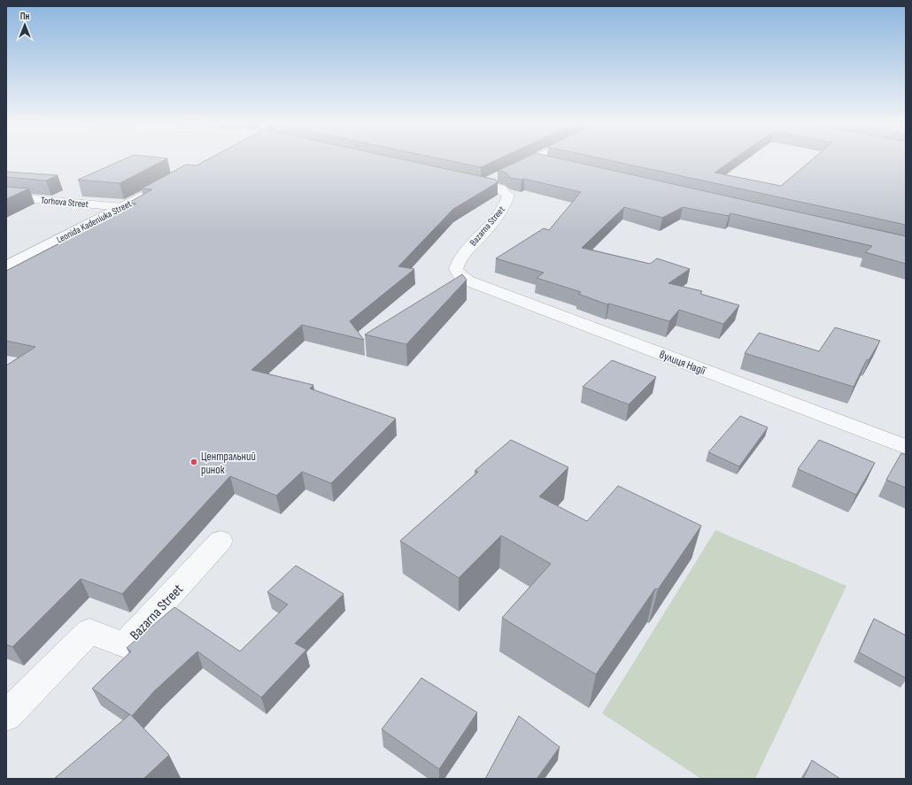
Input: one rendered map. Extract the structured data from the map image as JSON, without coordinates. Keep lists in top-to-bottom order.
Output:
{
  "streets": {
    "street": [
      "Torhova Street",
      "Leonida Kadeniuka Street",
      "Bazarna Street",
      "вулиця Надії"
    ]
  },
  "crossings": [
    ["Torhova Street", "Leonida Kadeniuka Street"],
    ["Bazarna Street", "вулиця Надії"]
  ],
  "places": ["Центральний ринок"],
  "north": "top"
}
